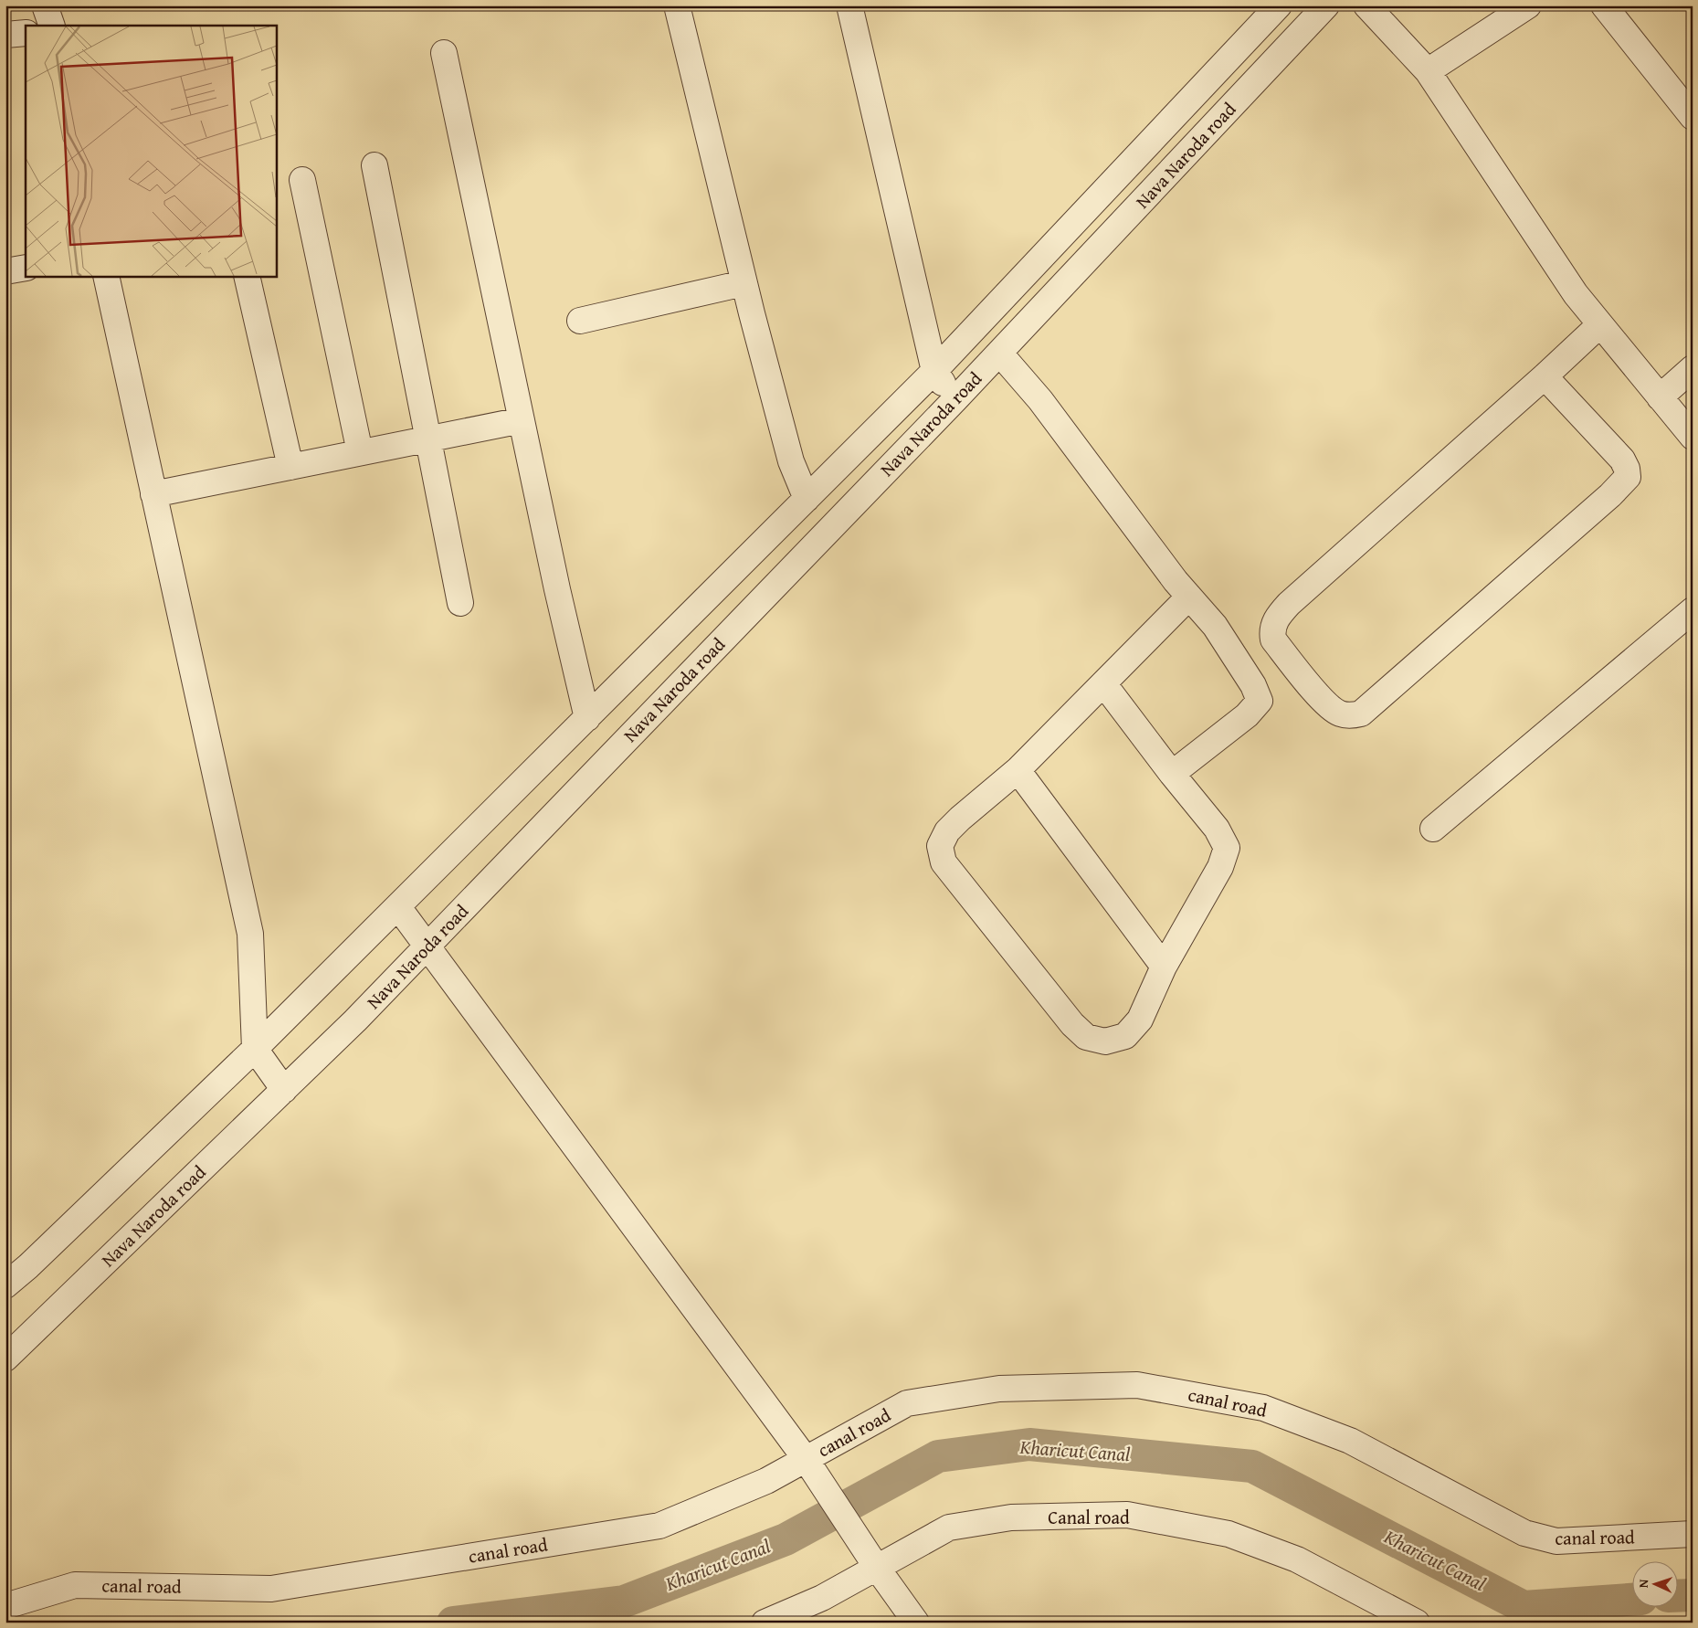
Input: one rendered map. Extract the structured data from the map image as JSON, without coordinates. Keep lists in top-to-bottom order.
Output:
{
  "streets": {
    "street": ["Nava Naroda road", "canal road", "Canal road"]
  },
  "water": ["Kharicut Canal"],
  "north": "left"
}
